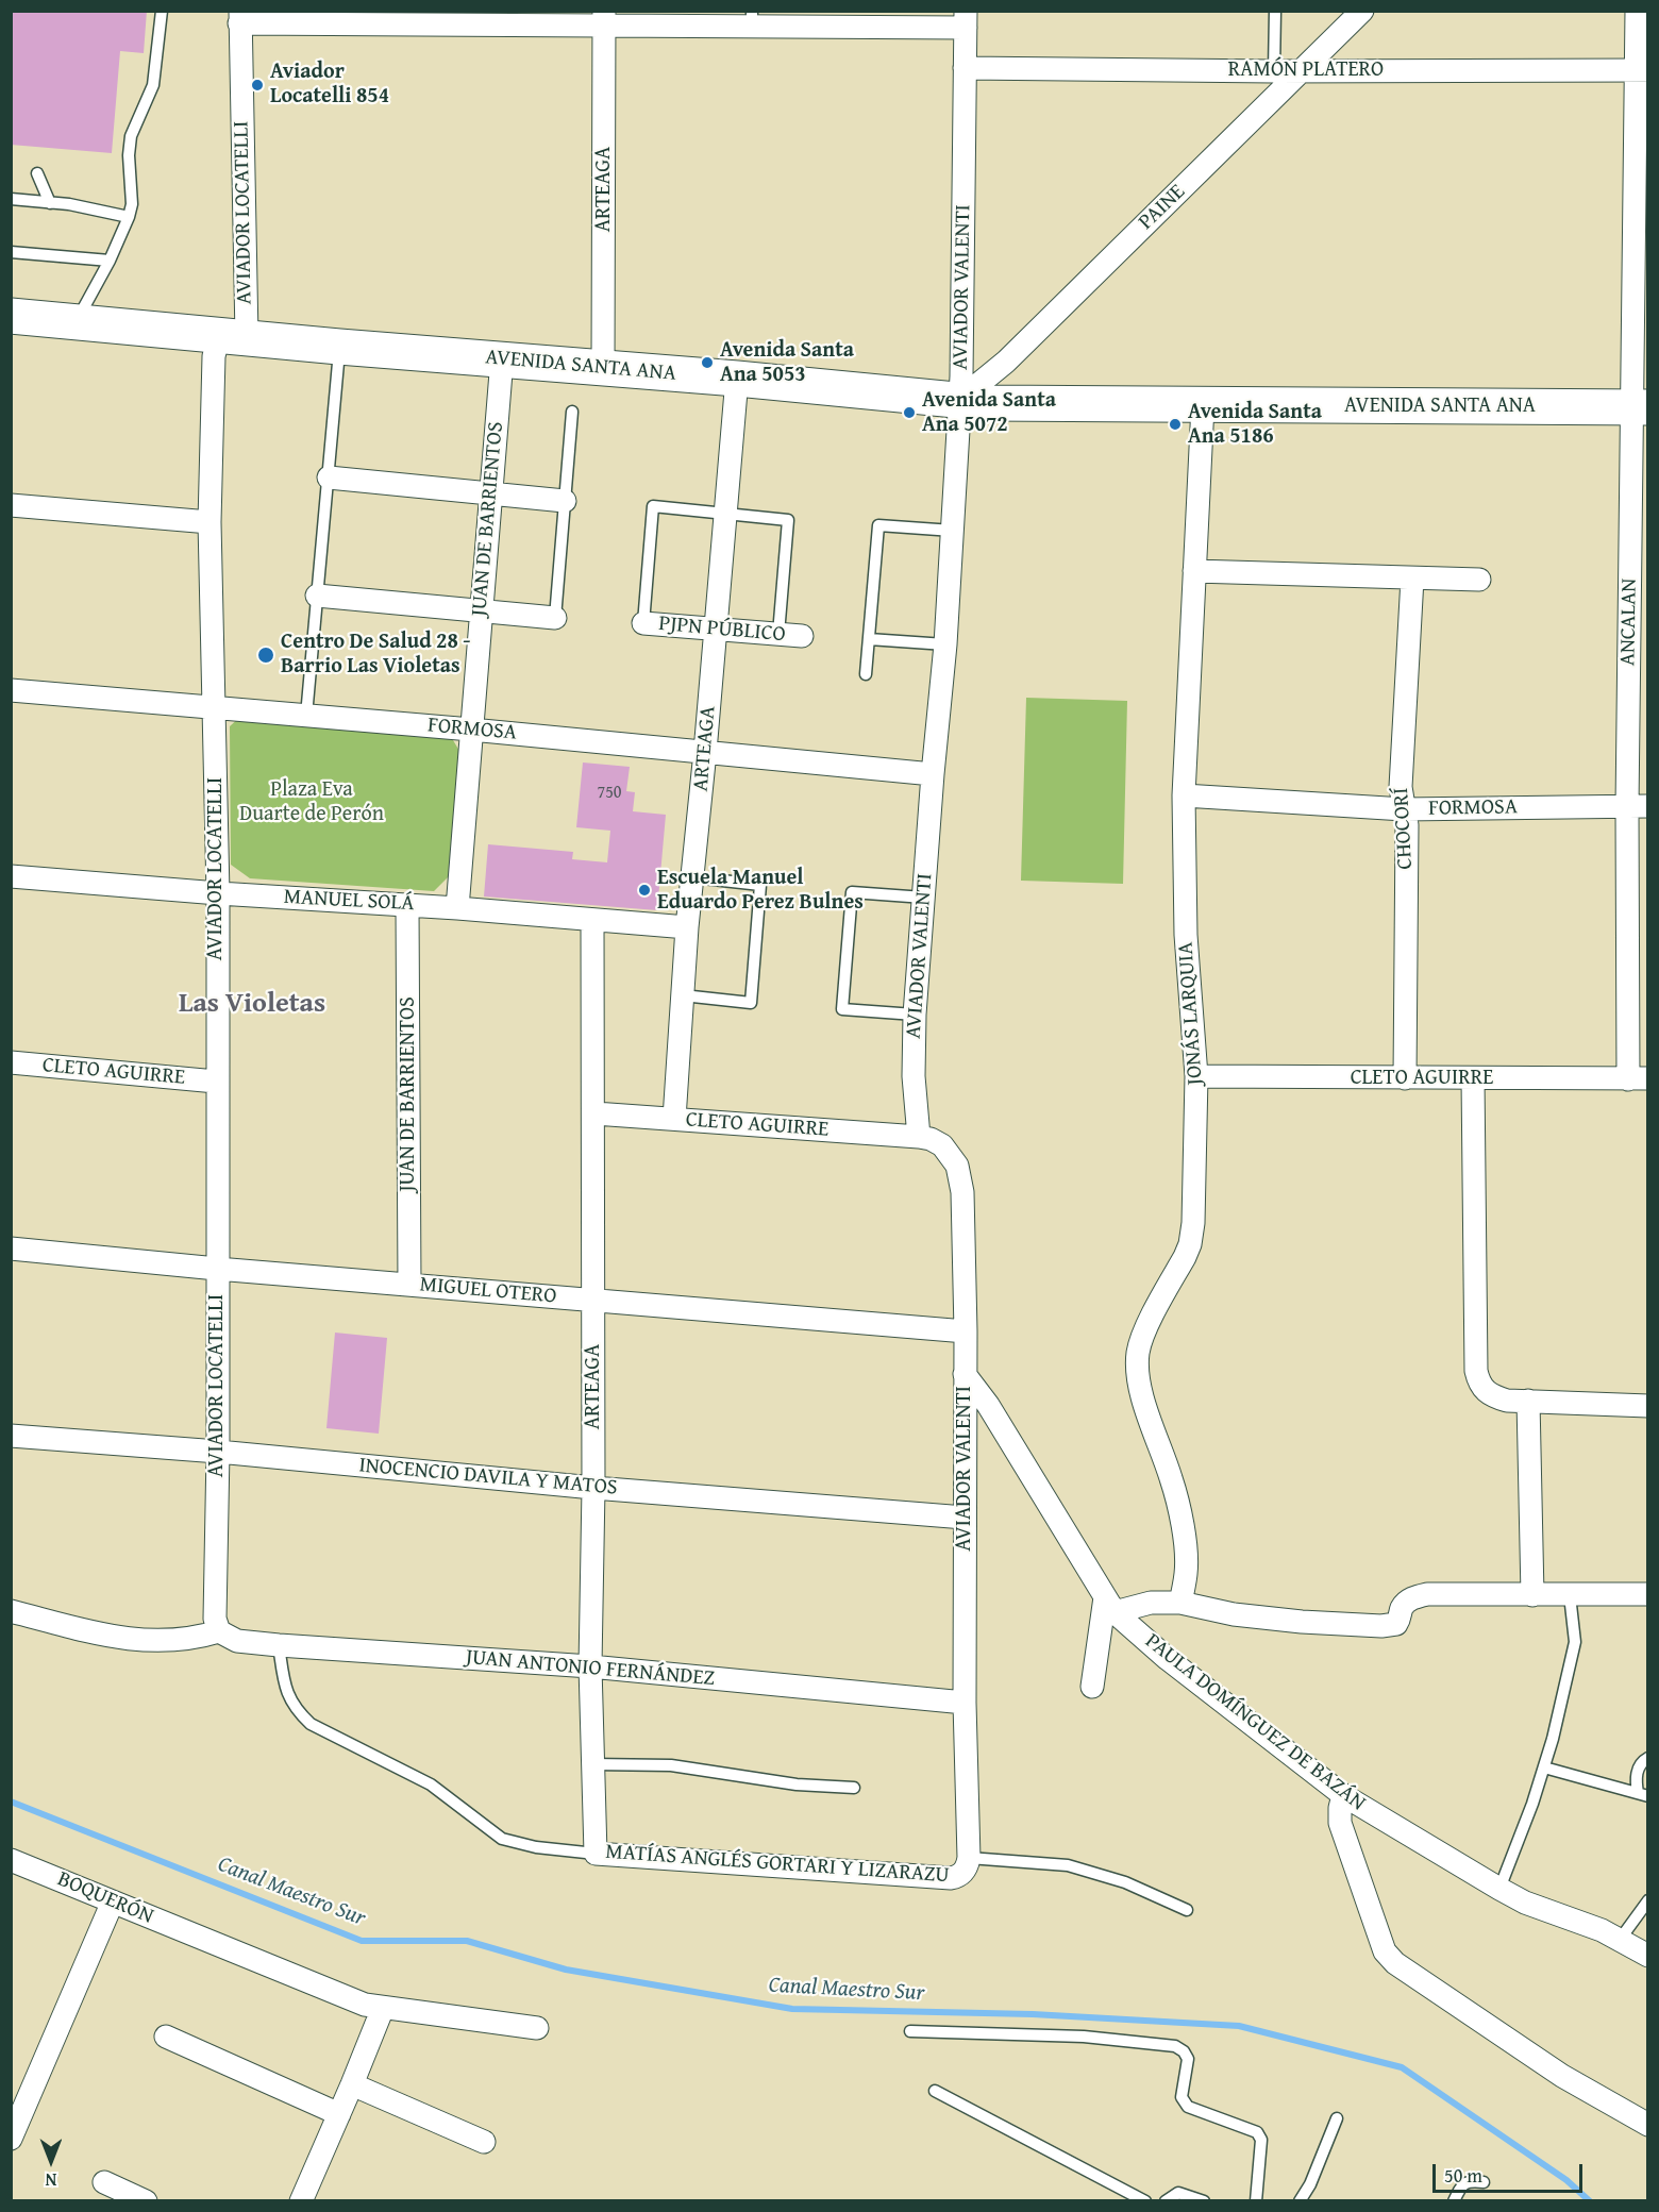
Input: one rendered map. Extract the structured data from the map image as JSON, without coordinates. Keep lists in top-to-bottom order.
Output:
{
  "streets": {
    "main road": ["AVENIDA SANTA ANA"],
    "street": [
      "RAMÓN PLATERO",
      "ARTEAGA",
      "PAINE",
      "AVIADOR LOCATELLI",
      "AVIADOR VALENTI",
      "JUAN DE BARRIENTOS",
      "ANCALAN",
      "PJPN PÚBLICO",
      "FORMOSA",
      "CHOCORÍ",
      "MANUEL SOLÁ",
      "JONÁS LARQUIA",
      "CLETO AGUIRRE",
      "MIGUEL OTERO",
      "INOCENCIO DAVILA Y MATOS",
      "JUAN ANTONIO FERNÁNDEZ",
      "PAULA DOMÍNGUEZ DE BAZÁN",
      "MATÍAS ANGLÉS GORTARI Y LIZARAZU",
      "BOQUERÓN"
    ]
  },
  "crossings": [
    ["RAMÓN PLATERO", "PAINE"],
    ["RAMÓN PLATERO", "AVIADOR VALENTI"],
    ["RAMÓN PLATERO", "ANCALAN"],
    ["ARTEAGA", "AVENIDA SANTA ANA"],
    ["ARTEAGA", "PJPN PÚBLICO"],
    ["ARTEAGA", "FORMOSA"],
    ["ARTEAGA", "MANUEL SOLÁ"],
    ["ARTEAGA", "CLETO AGUIRRE"],
    ["ARTEAGA", "MIGUEL OTERO"],
    ["ARTEAGA", "INOCENCIO DAVILA Y MATOS"],
    ["ARTEAGA", "JUAN ANTONIO FERNÁNDEZ"],
    ["ARTEAGA", "MATÍAS ANGLÉS GORTARI Y LIZARAZU"],
    ["PAINE", "AVIADOR VALENTI"],
    ["PAINE", "AVENIDA SANTA ANA"],
    ["AVIADOR LOCATELLI", "AVENIDA SANTA ANA"],
    ["AVIADOR LOCATELLI", "FORMOSA"],
    ["AVIADOR LOCATELLI", "MANUEL SOLÁ"],
    ["AVIADOR LOCATELLI", "CLETO AGUIRRE"],
    ["AVIADOR LOCATELLI", "MIGUEL OTERO"],
    ["AVIADOR LOCATELLI", "INOCENCIO DAVILA Y MATOS"],
    ["AVIADOR LOCATELLI", "JUAN ANTONIO FERNÁNDEZ"],
    ["AVIADOR VALENTI", "AVENIDA SANTA ANA"],
    ["AVIADOR VALENTI", "FORMOSA"],
    ["AVIADOR VALENTI", "CLETO AGUIRRE"],
    ["AVIADOR VALENTI", "MIGUEL OTERO"],
    ["AVIADOR VALENTI", "INOCENCIO DAVILA Y MATOS"],
    ["AVIADOR VALENTI", "JUAN ANTONIO FERNÁNDEZ"],
    ["AVIADOR VALENTI", "PAULA DOMÍNGUEZ DE BAZÁN"],
    ["AVIADOR VALENTI", "MATÍAS ANGLÉS GORTARI Y LIZARAZU"],
    ["AVENIDA SANTA ANA", "JUAN DE BARRIENTOS"],
    ["AVENIDA SANTA ANA", "ANCALAN"],
    ["AVENIDA SANTA ANA", "JONÁS LARQUIA"],
    ["JUAN DE BARRIENTOS", "FORMOSA"],
    ["JUAN DE BARRIENTOS", "MANUEL SOLÁ"],
    ["JUAN DE BARRIENTOS", "MIGUEL OTERO"],
    ["ANCALAN", "FORMOSA"],
    ["ANCALAN", "CLETO AGUIRRE"],
    ["FORMOSA", "CHOCORÍ"],
    ["FORMOSA", "JONÁS LARQUIA"],
    ["CHOCORÍ", "CLETO AGUIRRE"],
    ["JONÁS LARQUIA", "CLETO AGUIRRE"]
  ],
  "districts": ["Las Violetas"],
  "water": ["Canal Maestro Sur"],
  "parks": ["Plaza Eva Duarte de Perón"],
  "places": [
    "Aviador Locatelli 854",
    "Avenida Santa Ana 5053",
    "Avenida Santa Ana 5072",
    "Avenida Santa Ana 5186",
    "Centro De Salud 28 - Barrio Las Violetas",
    "Escuela Manuel Eduardo Perez Bulnes"
  ],
  "house_numbers": ["750"],
  "scale_bar": "50 m",
  "north": "bottom"
}
